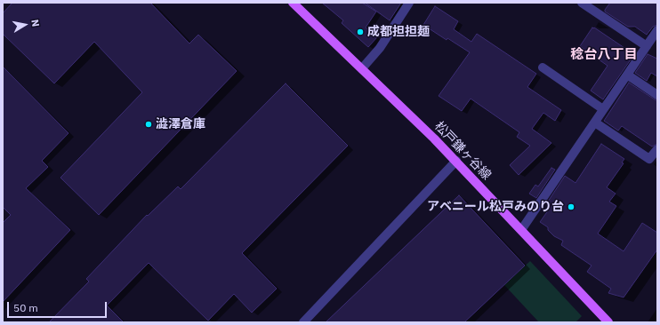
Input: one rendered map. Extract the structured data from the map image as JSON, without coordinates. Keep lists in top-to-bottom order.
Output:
{
  "streets": {
    "main road": ["松戸鎌ヶ谷線"]
  },
  "districts": ["稔台八丁目"],
  "places": ["成都担担麺", "澁澤倉庫", "アベニール松戸みのり台"],
  "scale_bar": "50 m",
  "north": "right"
}
